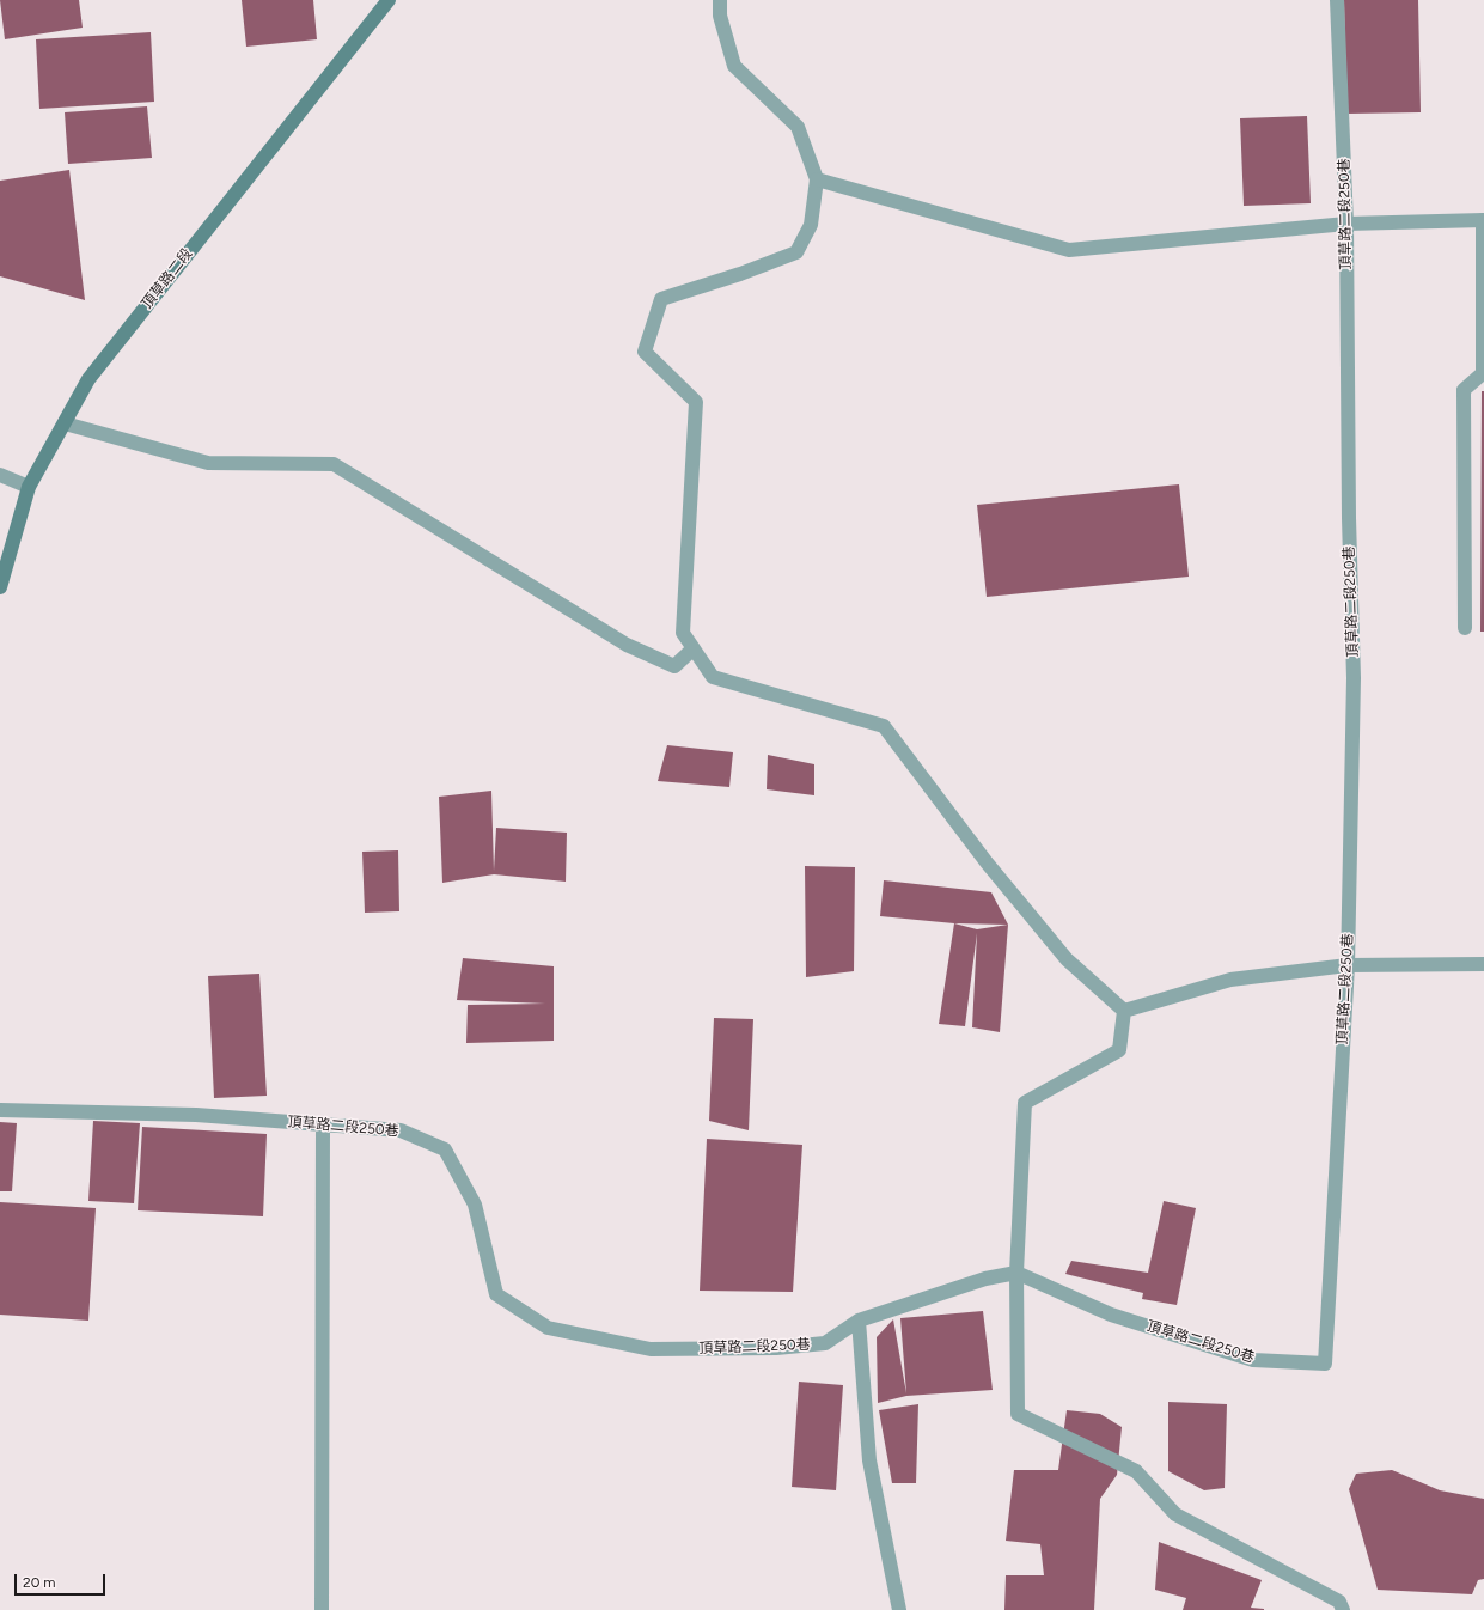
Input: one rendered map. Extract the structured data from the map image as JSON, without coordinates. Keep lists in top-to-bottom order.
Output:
{
  "streets": {
    "street": ["頂草路二段250巷", "頂草路二段"]
  },
  "scale_bar": "20 m"
}
